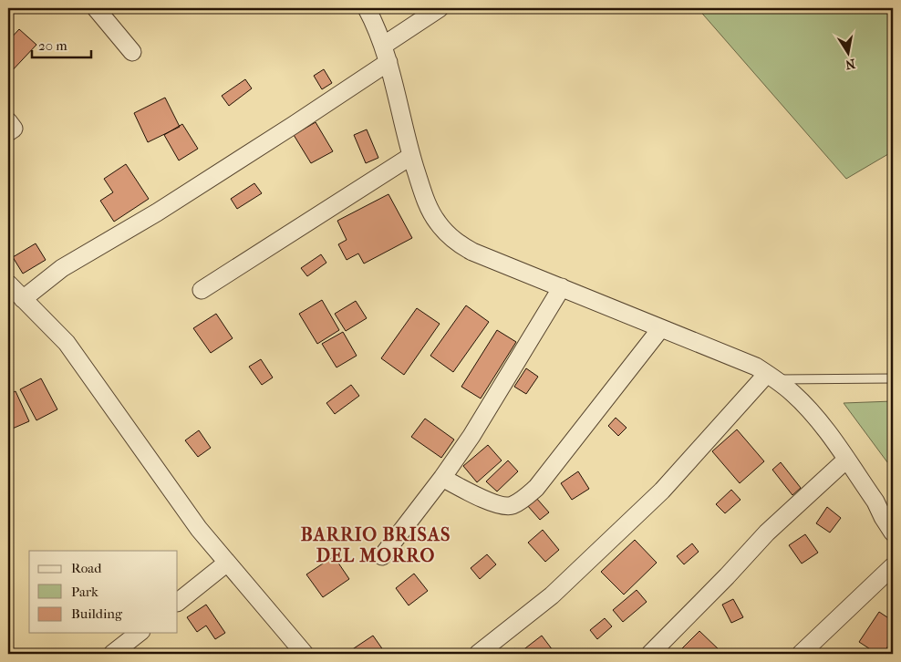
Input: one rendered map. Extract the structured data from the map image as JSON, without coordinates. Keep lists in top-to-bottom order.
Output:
{
  "districts": ["BARRIO BRISAS DEL MORRO"],
  "legend": ["Road", "Park", "Building"],
  "scale_bar": "20 m",
  "north": "bottom"
}
